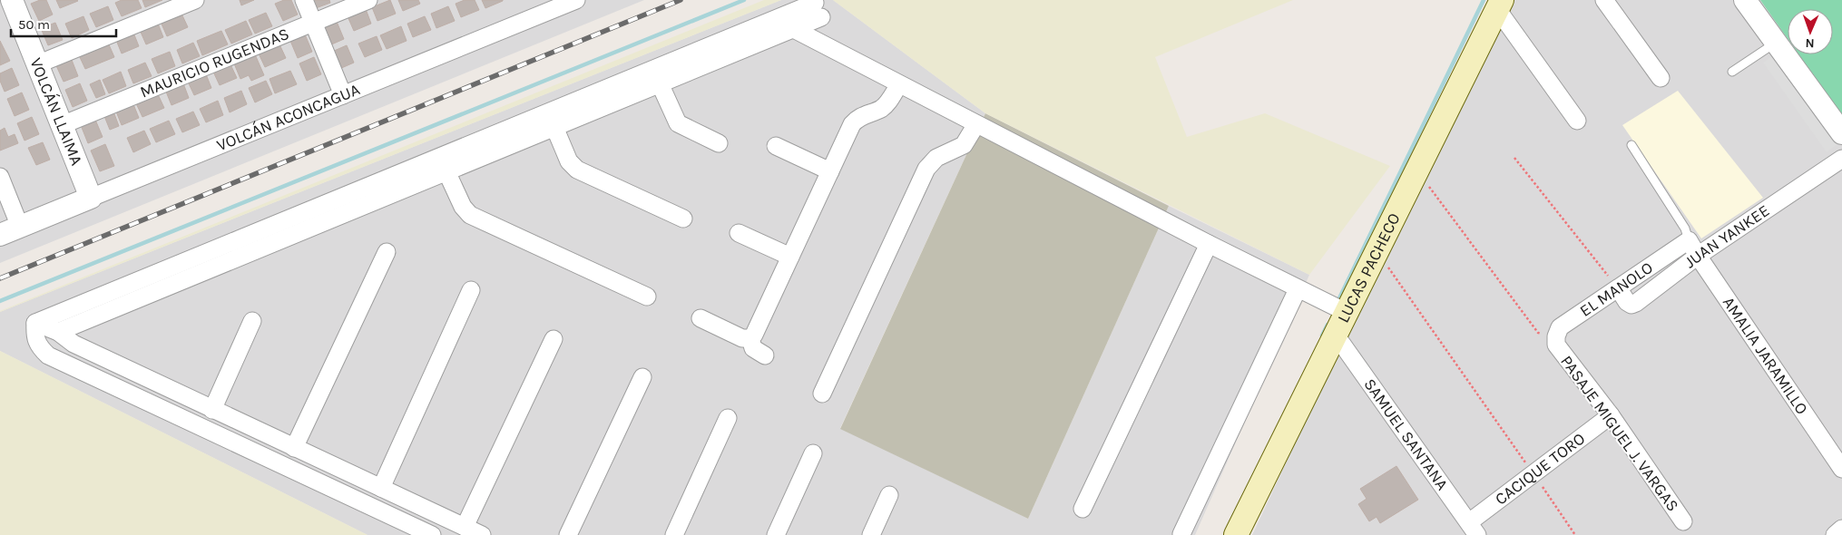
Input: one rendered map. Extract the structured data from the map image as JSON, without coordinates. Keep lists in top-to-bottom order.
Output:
{
  "streets": {
    "main road": ["LUCAS PACHECO"],
    "street": [
      "MAURICIO RUGENDAS",
      "VOLCÁN LLAIMA",
      "VOLCÁN ACONCAGUA",
      "JUAN YANKEE",
      "EL MANOLO",
      "AMALIA JARAMILLO",
      "PASAJE MIGUEL J. VARGAS",
      "SAMUEL SANTANA",
      "CACIQUE TORO"
    ]
  },
  "crossings": [
    ["MAURICIO RUGENDAS", "VOLCÁN LLAIMA"],
    ["VOLCÁN LLAIMA", "VOLCÁN ACONCAGUA"],
    ["JUAN YANKEE", "EL MANOLO"],
    ["JUAN YANKEE", "AMALIA JARAMILLO"],
    ["LUCAS PACHECO", "PASAJE MIGUEL J. VARGAS"],
    ["LUCAS PACHECO", "SAMUEL SANTANA"],
    ["EL MANOLO", "AMALIA JARAMILLO"],
    ["EL MANOLO", "PASAJE MIGUEL J. VARGAS"],
    ["PASAJE MIGUEL J. VARGAS", "CACIQUE TORO"],
    ["SAMUEL SANTANA", "CACIQUE TORO"]
  ],
  "scale_bar": "50 m",
  "north": "bottom"
}
